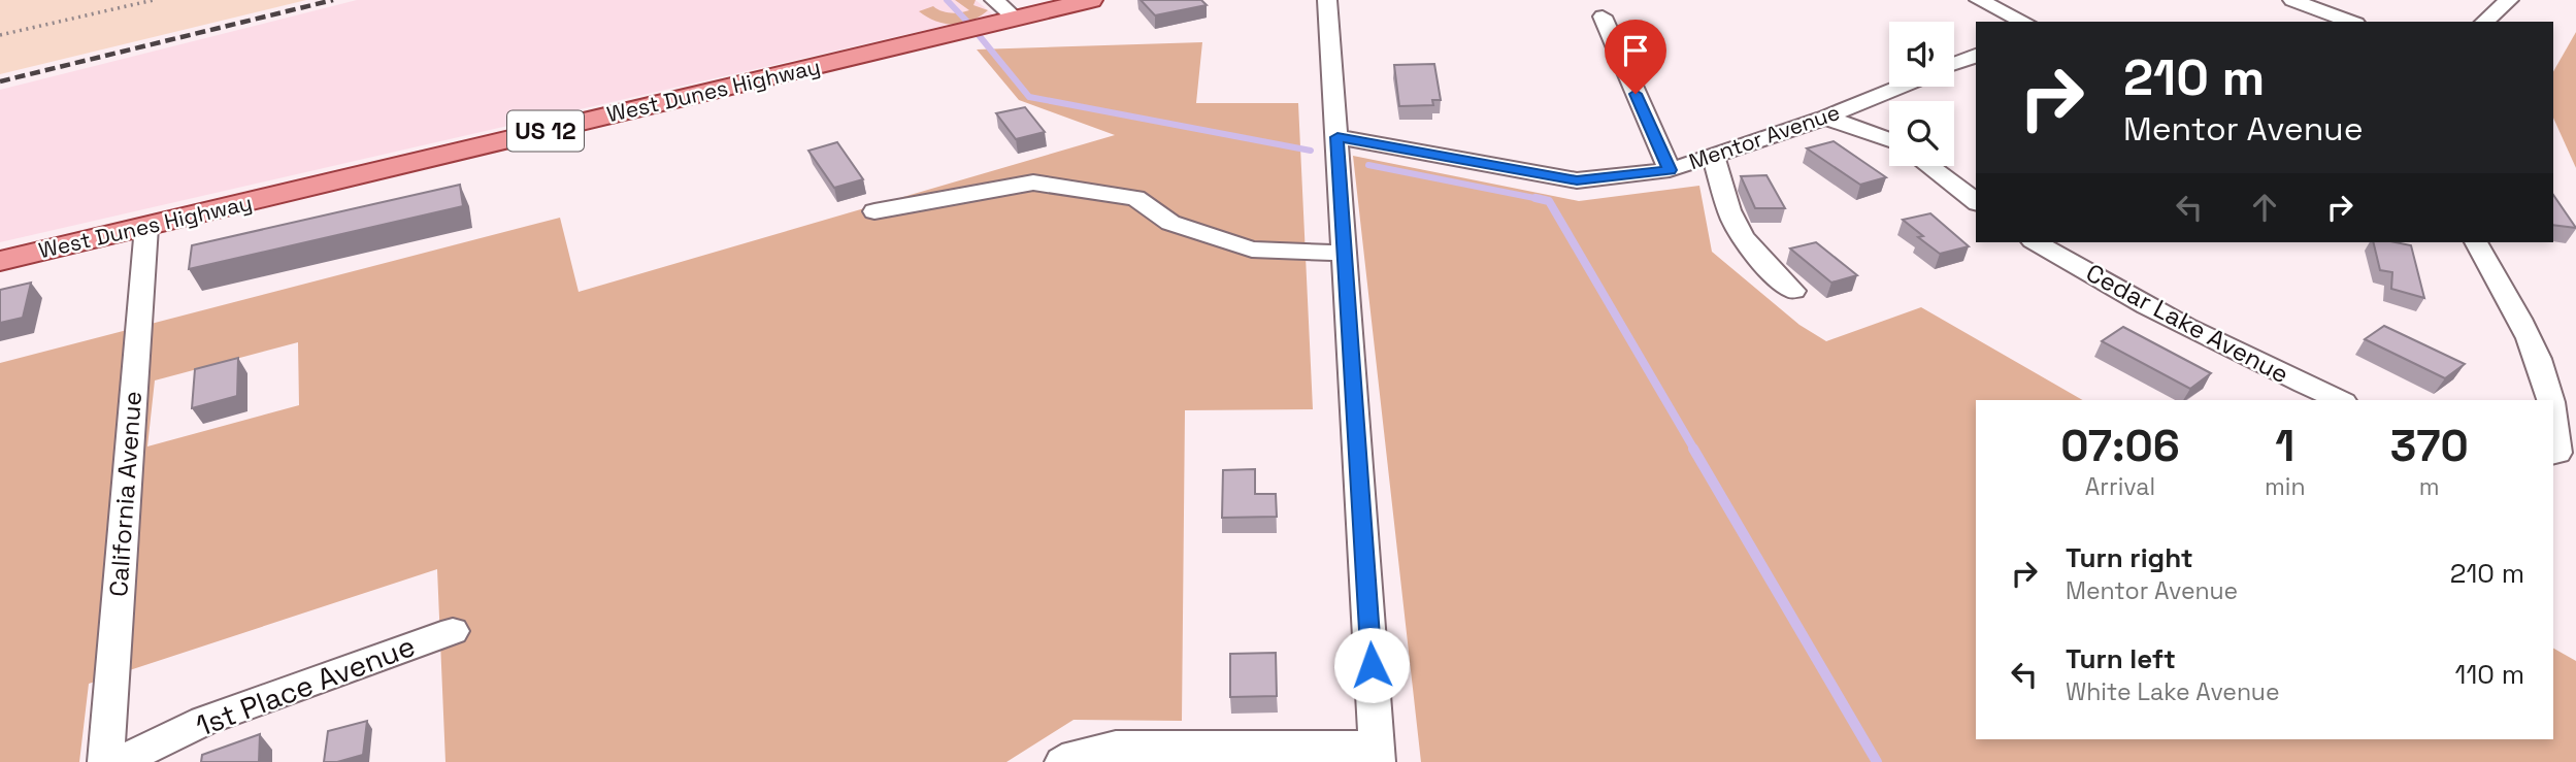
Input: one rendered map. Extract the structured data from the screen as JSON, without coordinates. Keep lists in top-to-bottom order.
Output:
{
  "streets": {
    "main road": ["West Dunes Highway", "US 12"],
    "street": [
      "Mentor Avenue",
      "Cedar Lake Avenue",
      "California Avenue",
      "1st Place Avenue"
    ]
  },
  "crossings": [
    ["West Dunes Highway", "California Avenue"]
  ],
  "page": {
    "turn": ["210 m", "Mentor Avenue"],
    "eta": [
      "07:06",
      "Arrival",
      "1",
      "min",
      "370",
      "m"
    ],
    "list": [
      {
        "name": "Turn right",
        "note": "Mentor Avenue",
        "value": "210 m"
      },
      {
        "name": "Turn left",
        "note": "White Lake Avenue",
        "value": "110 m"
      }
    ]
  }
}
